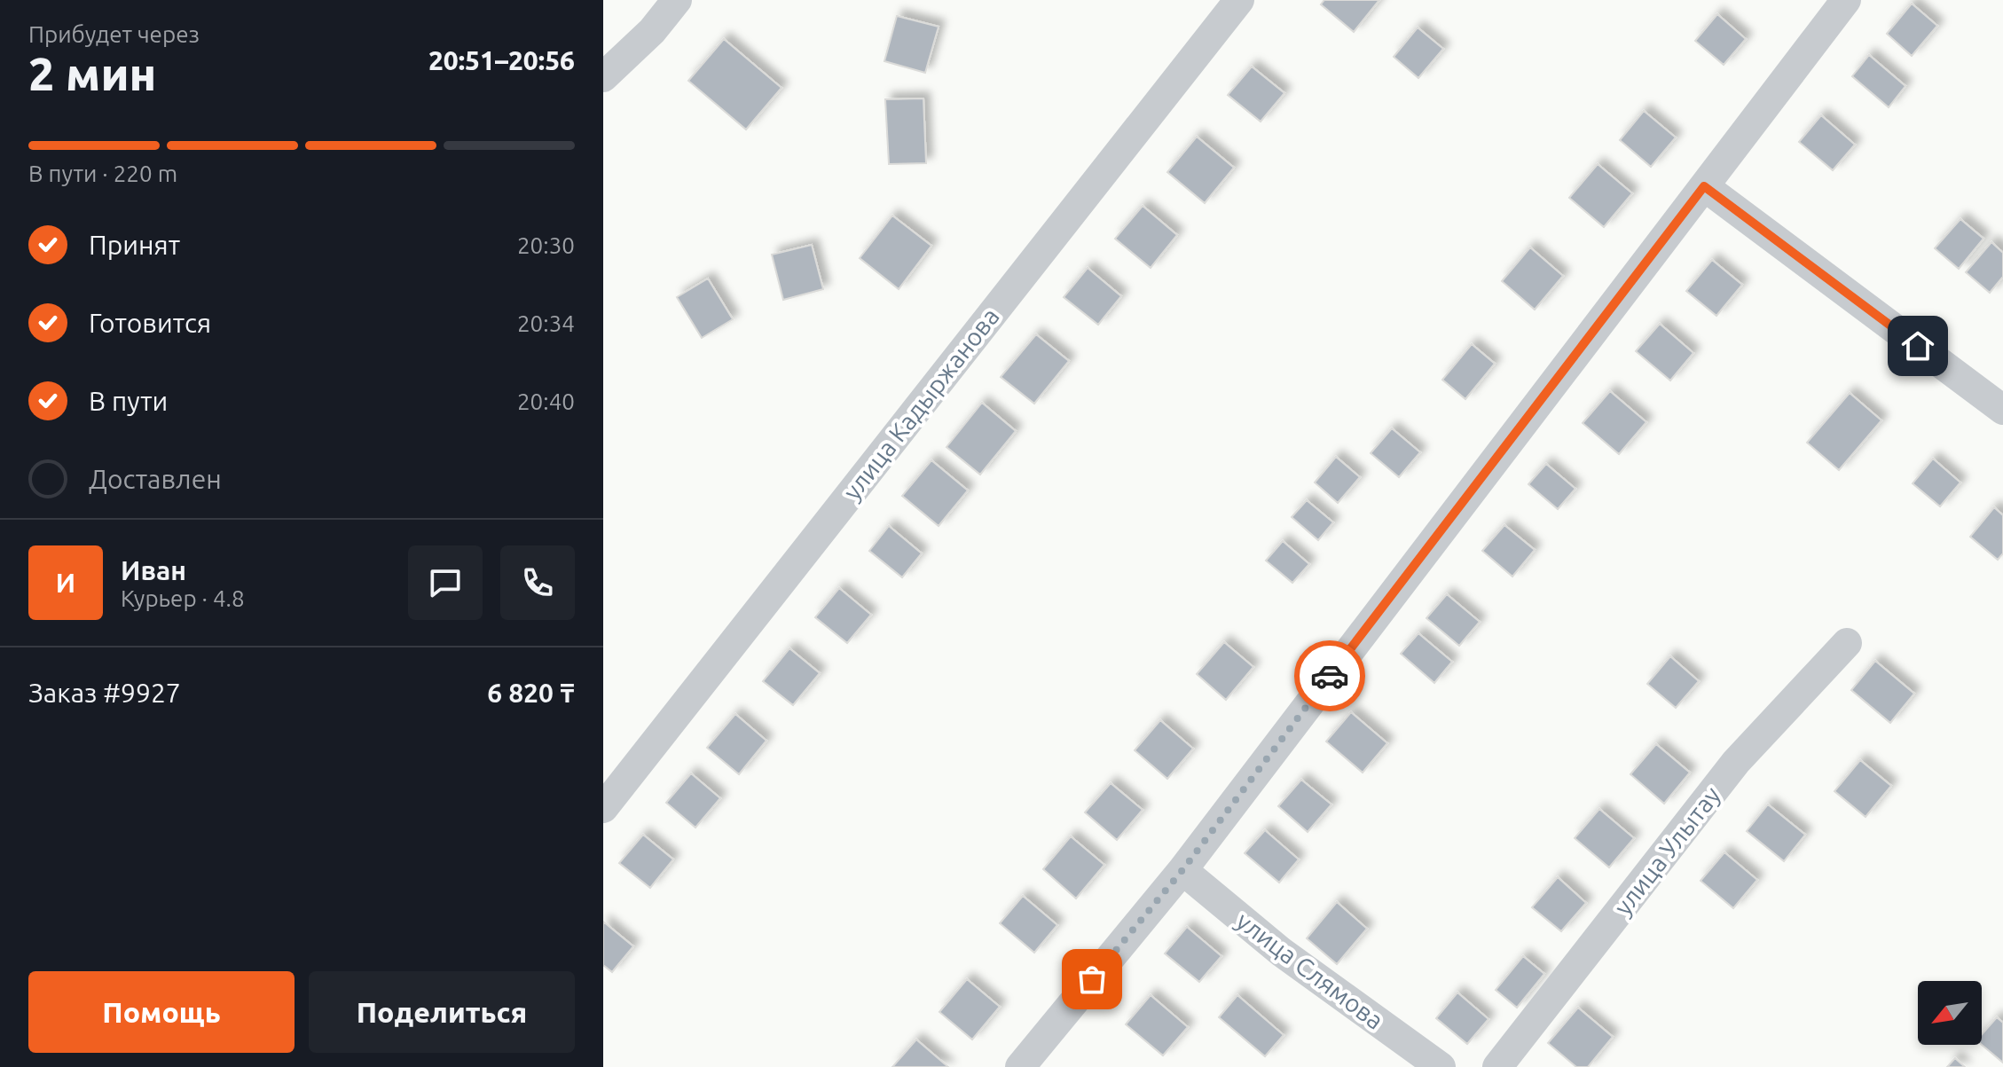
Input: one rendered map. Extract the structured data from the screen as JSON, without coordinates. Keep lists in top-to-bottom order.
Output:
{
  "streets": {
    "street": ["улица Кадыржанова", "улица Улытау", "улица Слямова"]
  },
  "north": "bottom left",
  "page": {
    "heading": ["2 мин", "Прибудет через", "20:51–20:56"],
    "panel": [
      "Иван",
      "Курьер · 4.8",
      "Заказ #9927",
      "6 820 ₸"
    ],
    "bar": "В пути · 220 m",
    "list": [
      ["Принят", "20:30"],
      ["Готовится", "20:34"],
      ["В пути", "20:40"],
      "Доставлен"
    ],
    "round": "И",
    "buttons": ["Помощь", "Поделиться"]
  }
}
